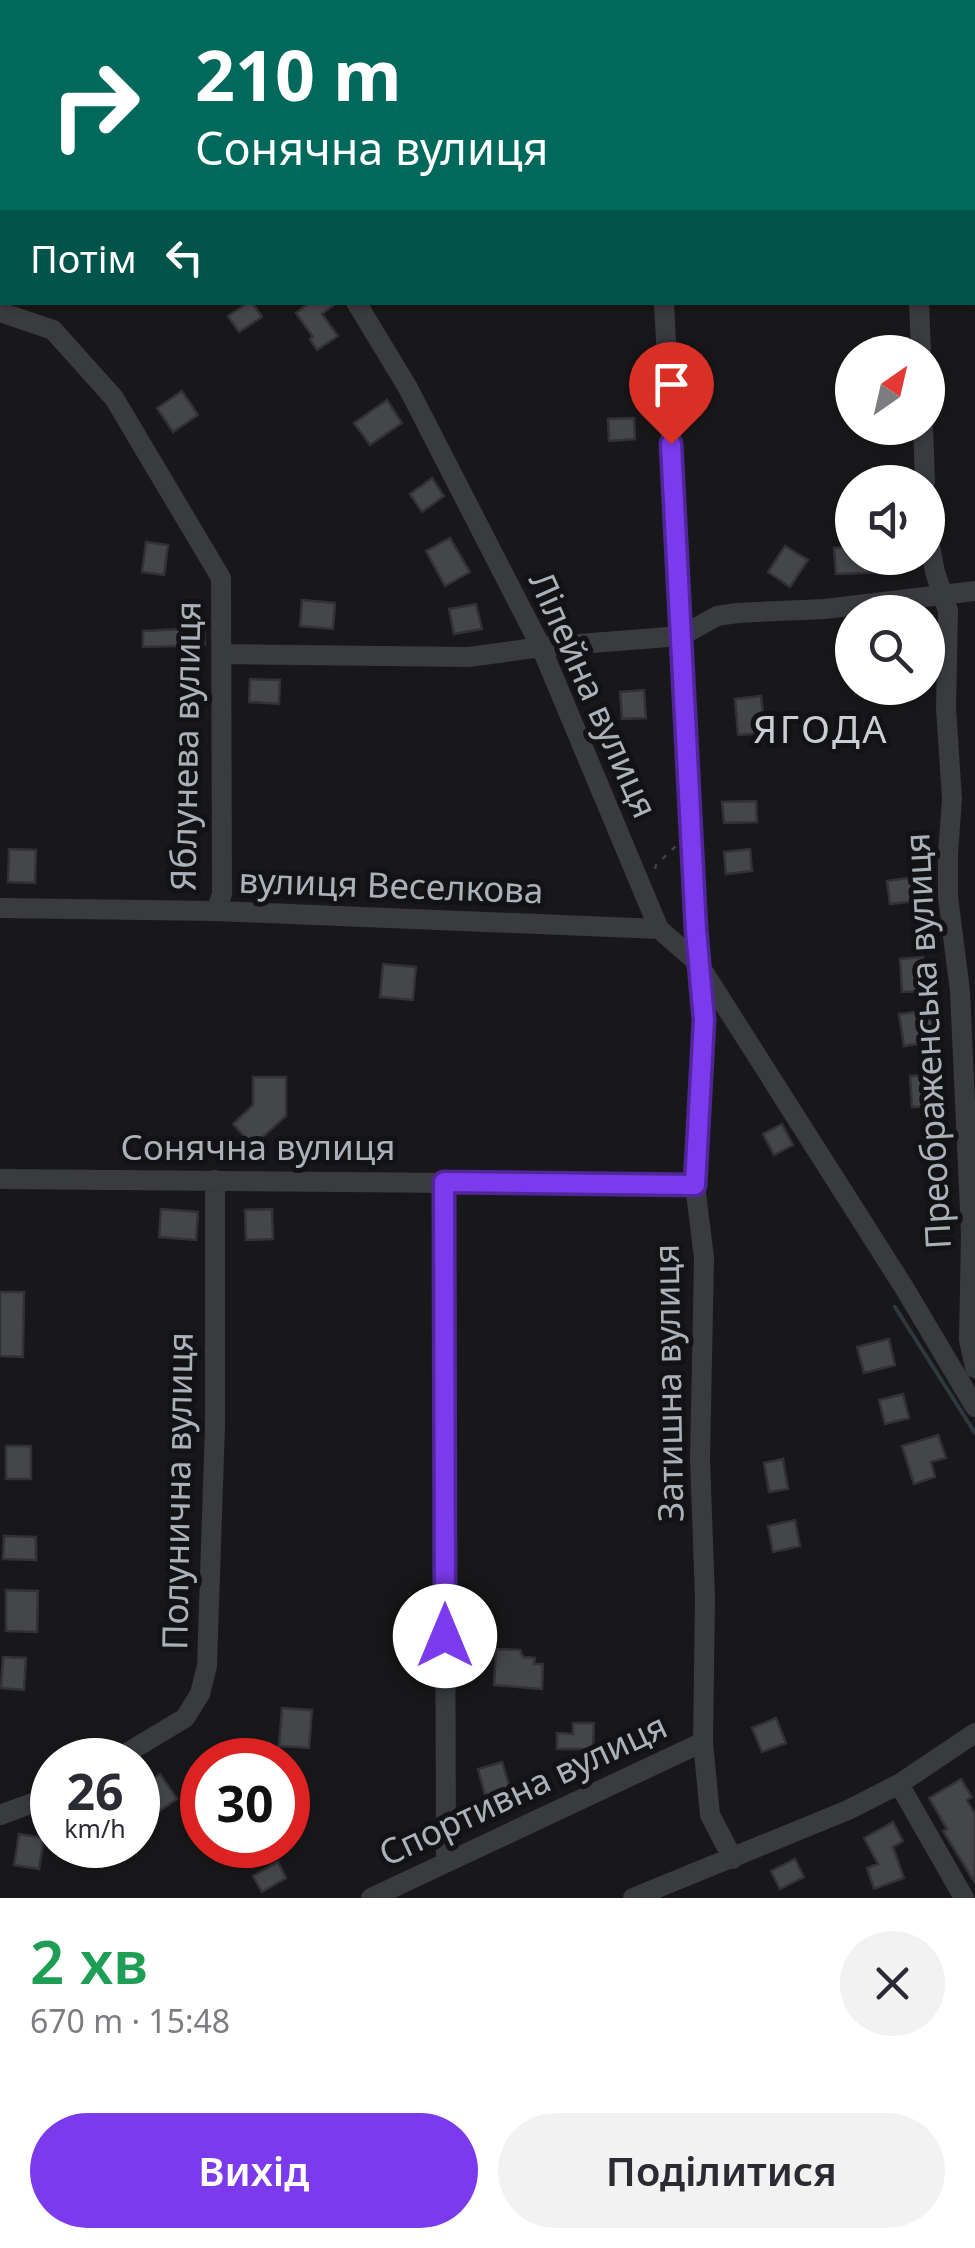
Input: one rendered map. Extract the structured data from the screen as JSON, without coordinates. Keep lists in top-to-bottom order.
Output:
{
  "streets": {
    "street": [
      "Лілейна вулиця",
      "Яблунева вулиця",
      "вулиця Веселкова",
      "Преображенська вулиця",
      "Сонячна вулиця",
      "Затишна вулиця",
      "Полунична вулиця",
      "Спортивна вулиця"
    ]
  },
  "crossings": [
    ["Лілейна вулиця", "вулиця Веселкова"],
    ["Лілейна вулиця", "Затишна вулиця"],
    ["Яблунева вулиця", "вулиця Веселкова"],
    ["Сонячна вулиця", "Затишна вулиця"],
    ["Сонячна вулиця", "Полунична вулиця"],
    ["Затишна вулиця", "Спортивна вулиця"]
  ],
  "districts": ["ЯГОДА"],
  "north": "top right",
  "page": {
    "turn": ["210 m", "Сонячна вулиця"],
    "then": "Потім",
    "speed": "26 km/h",
    "limit": "30",
    "heading": ["2 хв", "670 m · 15:48"],
    "buttons": ["Вихід", "Поділитися"]
  }
}
